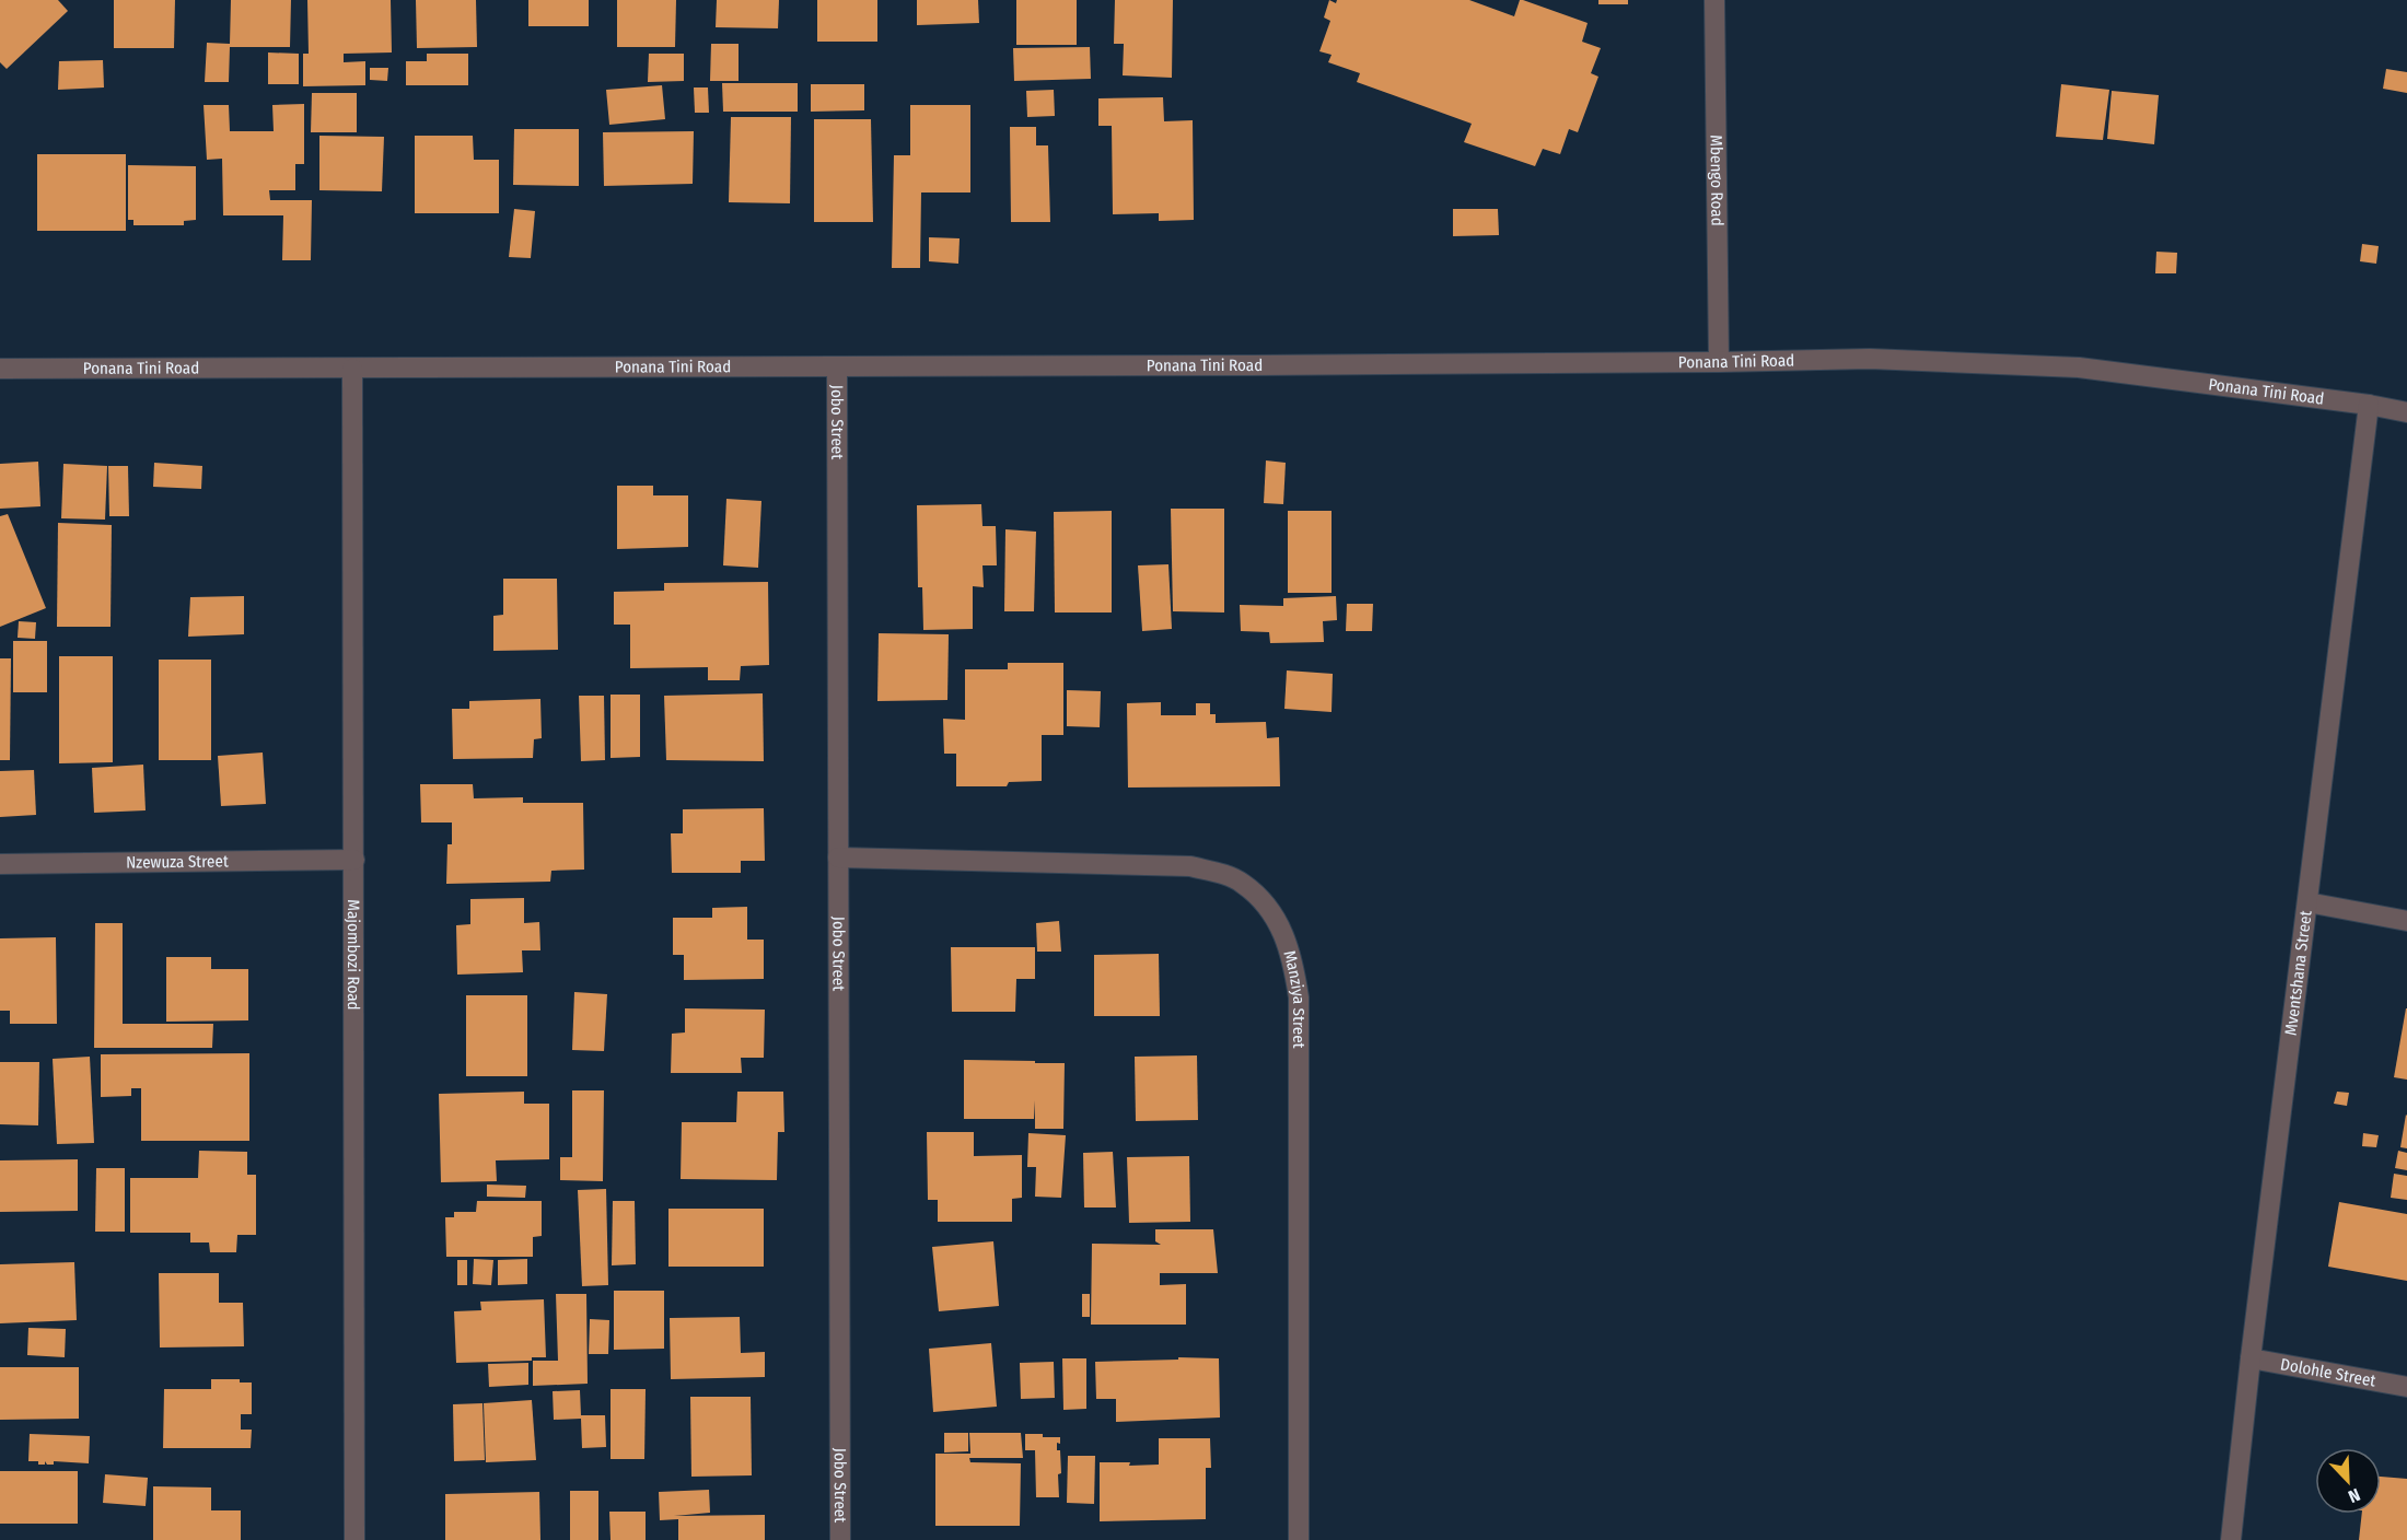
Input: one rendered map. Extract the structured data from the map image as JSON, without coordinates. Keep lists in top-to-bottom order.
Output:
{
  "streets": {
    "street": [
      "Mbengo Road",
      "Ponana Tini Road",
      "Jobo Street",
      "Nzewuza Street",
      "Majombozi Road",
      "Mventshana Street",
      "Manziya Street",
      "Dolohle Street"
    ]
  },
  "crossings": [
    ["Mbengo Road", "Ponana Tini Road"],
    ["Ponana Tini Road", "Jobo Street"],
    ["Ponana Tini Road", "Majombozi Road"],
    ["Ponana Tini Road", "Mventshana Street"],
    ["Jobo Street", "Manziya Street"],
    ["Nzewuza Street", "Majombozi Road"],
    ["Mventshana Street", "Dolohle Street"]
  ],
  "north": "bottom right"
}
